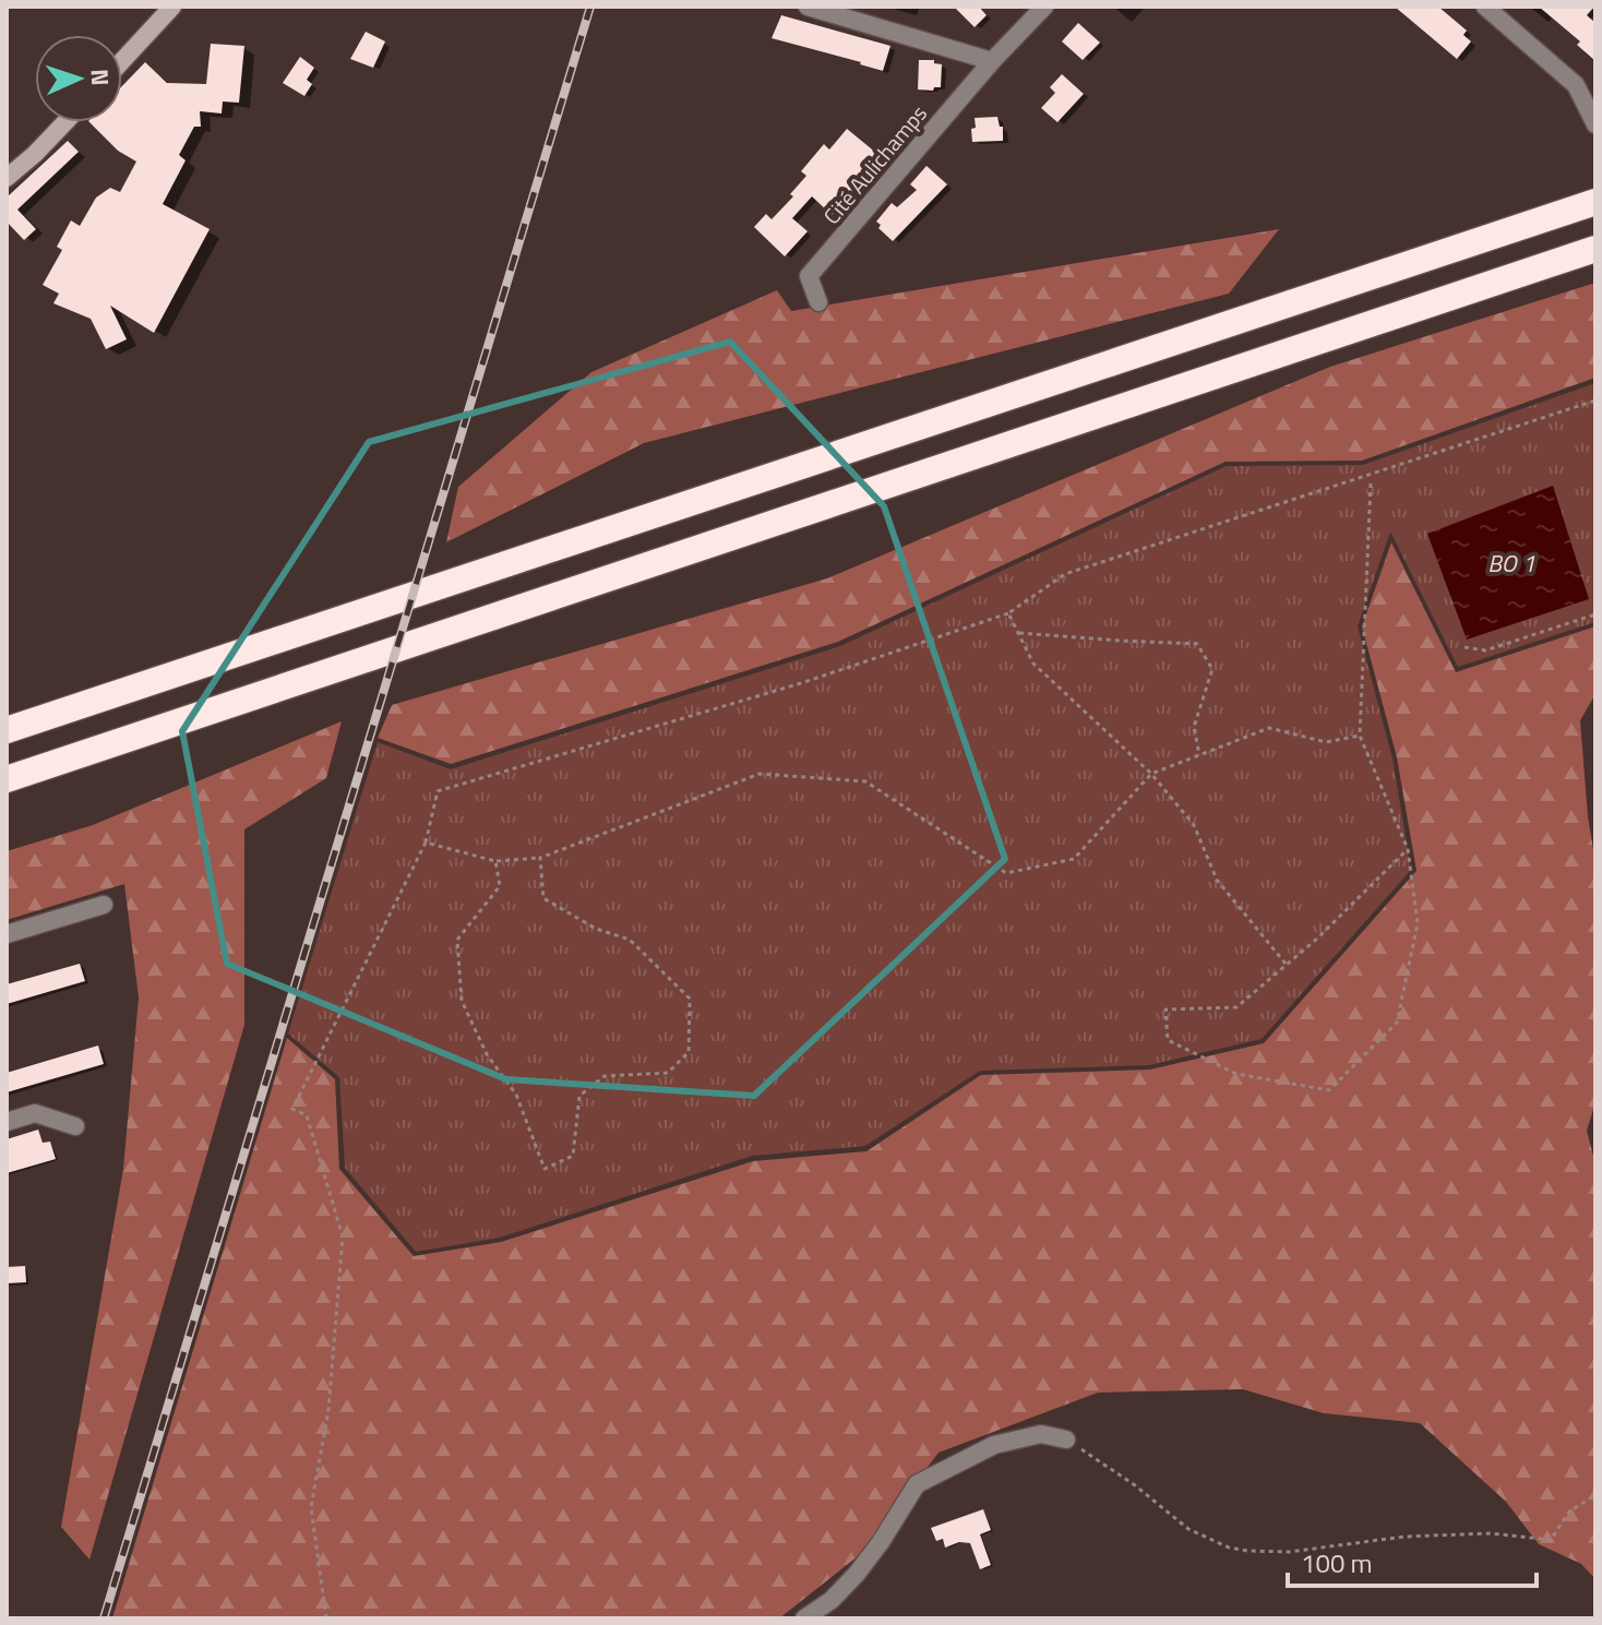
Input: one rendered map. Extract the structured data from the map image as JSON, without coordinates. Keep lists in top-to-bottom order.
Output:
{
  "streets": {
    "street": ["Cité Aulichamps"]
  },
  "water": ["BO 1"],
  "scale_bar": "100 m",
  "north": "right"
}
